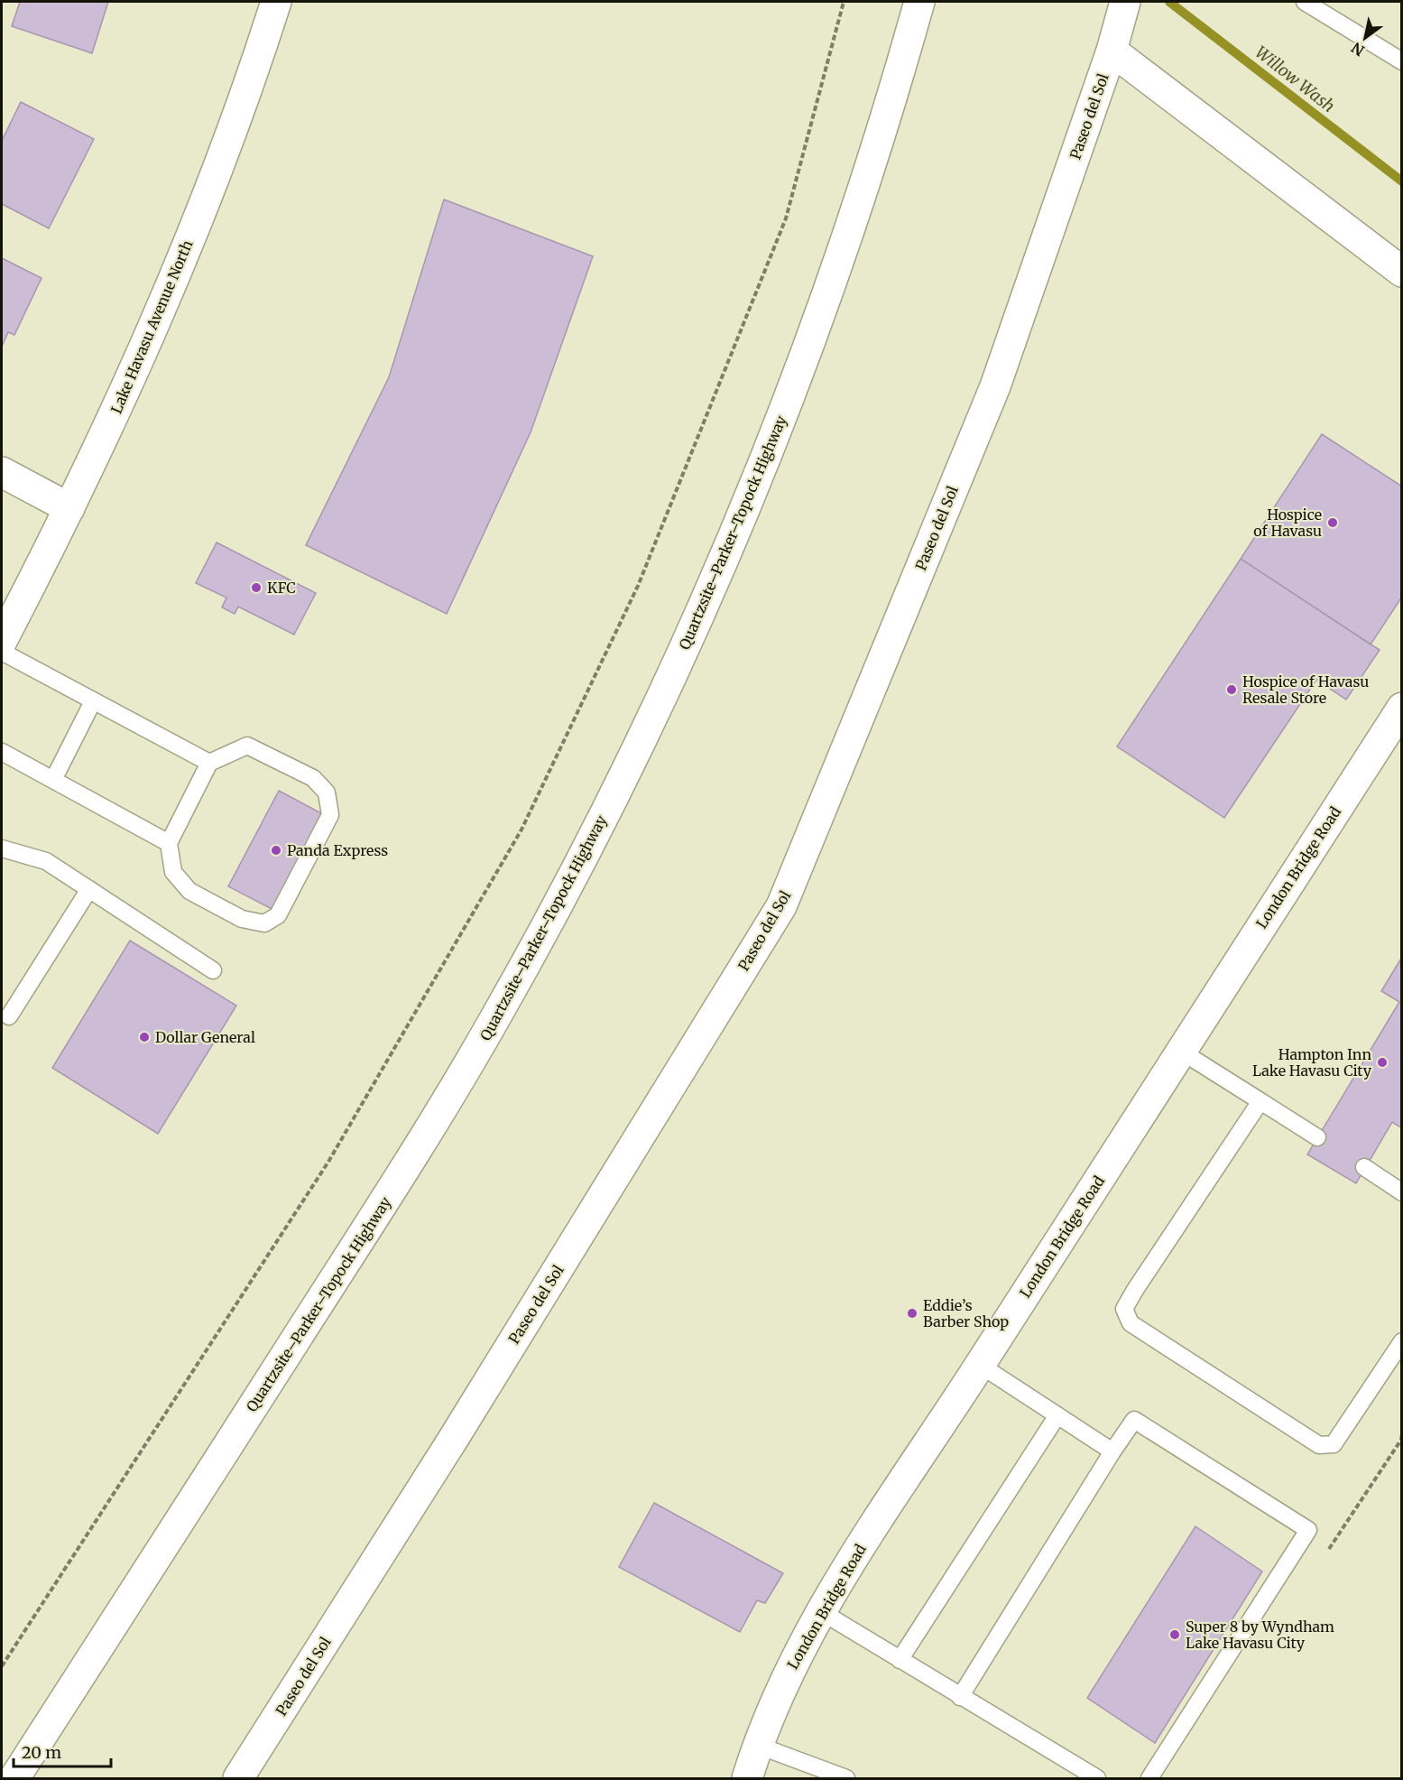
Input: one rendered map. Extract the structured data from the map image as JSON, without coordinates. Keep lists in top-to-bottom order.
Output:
{
  "streets": {
    "main road": [
      "Paseo del Sol",
      "Lake Havasu Avenue North",
      "Quartzsite–Parker–Topock Highway",
      "London Bridge Road"
    ]
  },
  "water": ["Willow Wash"],
  "places": [
    "Hospice of Havasu",
    "KFC",
    "Hospice of Havasu Resale Store",
    "Panda Express",
    "Dollar General",
    "Hampton Inn Lake Havasu City",
    "Eddie’s Barber Shop",
    "Super 8 by Wyndham Lake Havasu City"
  ],
  "scale_bar": "20 m",
  "north": "bottom left"
}
